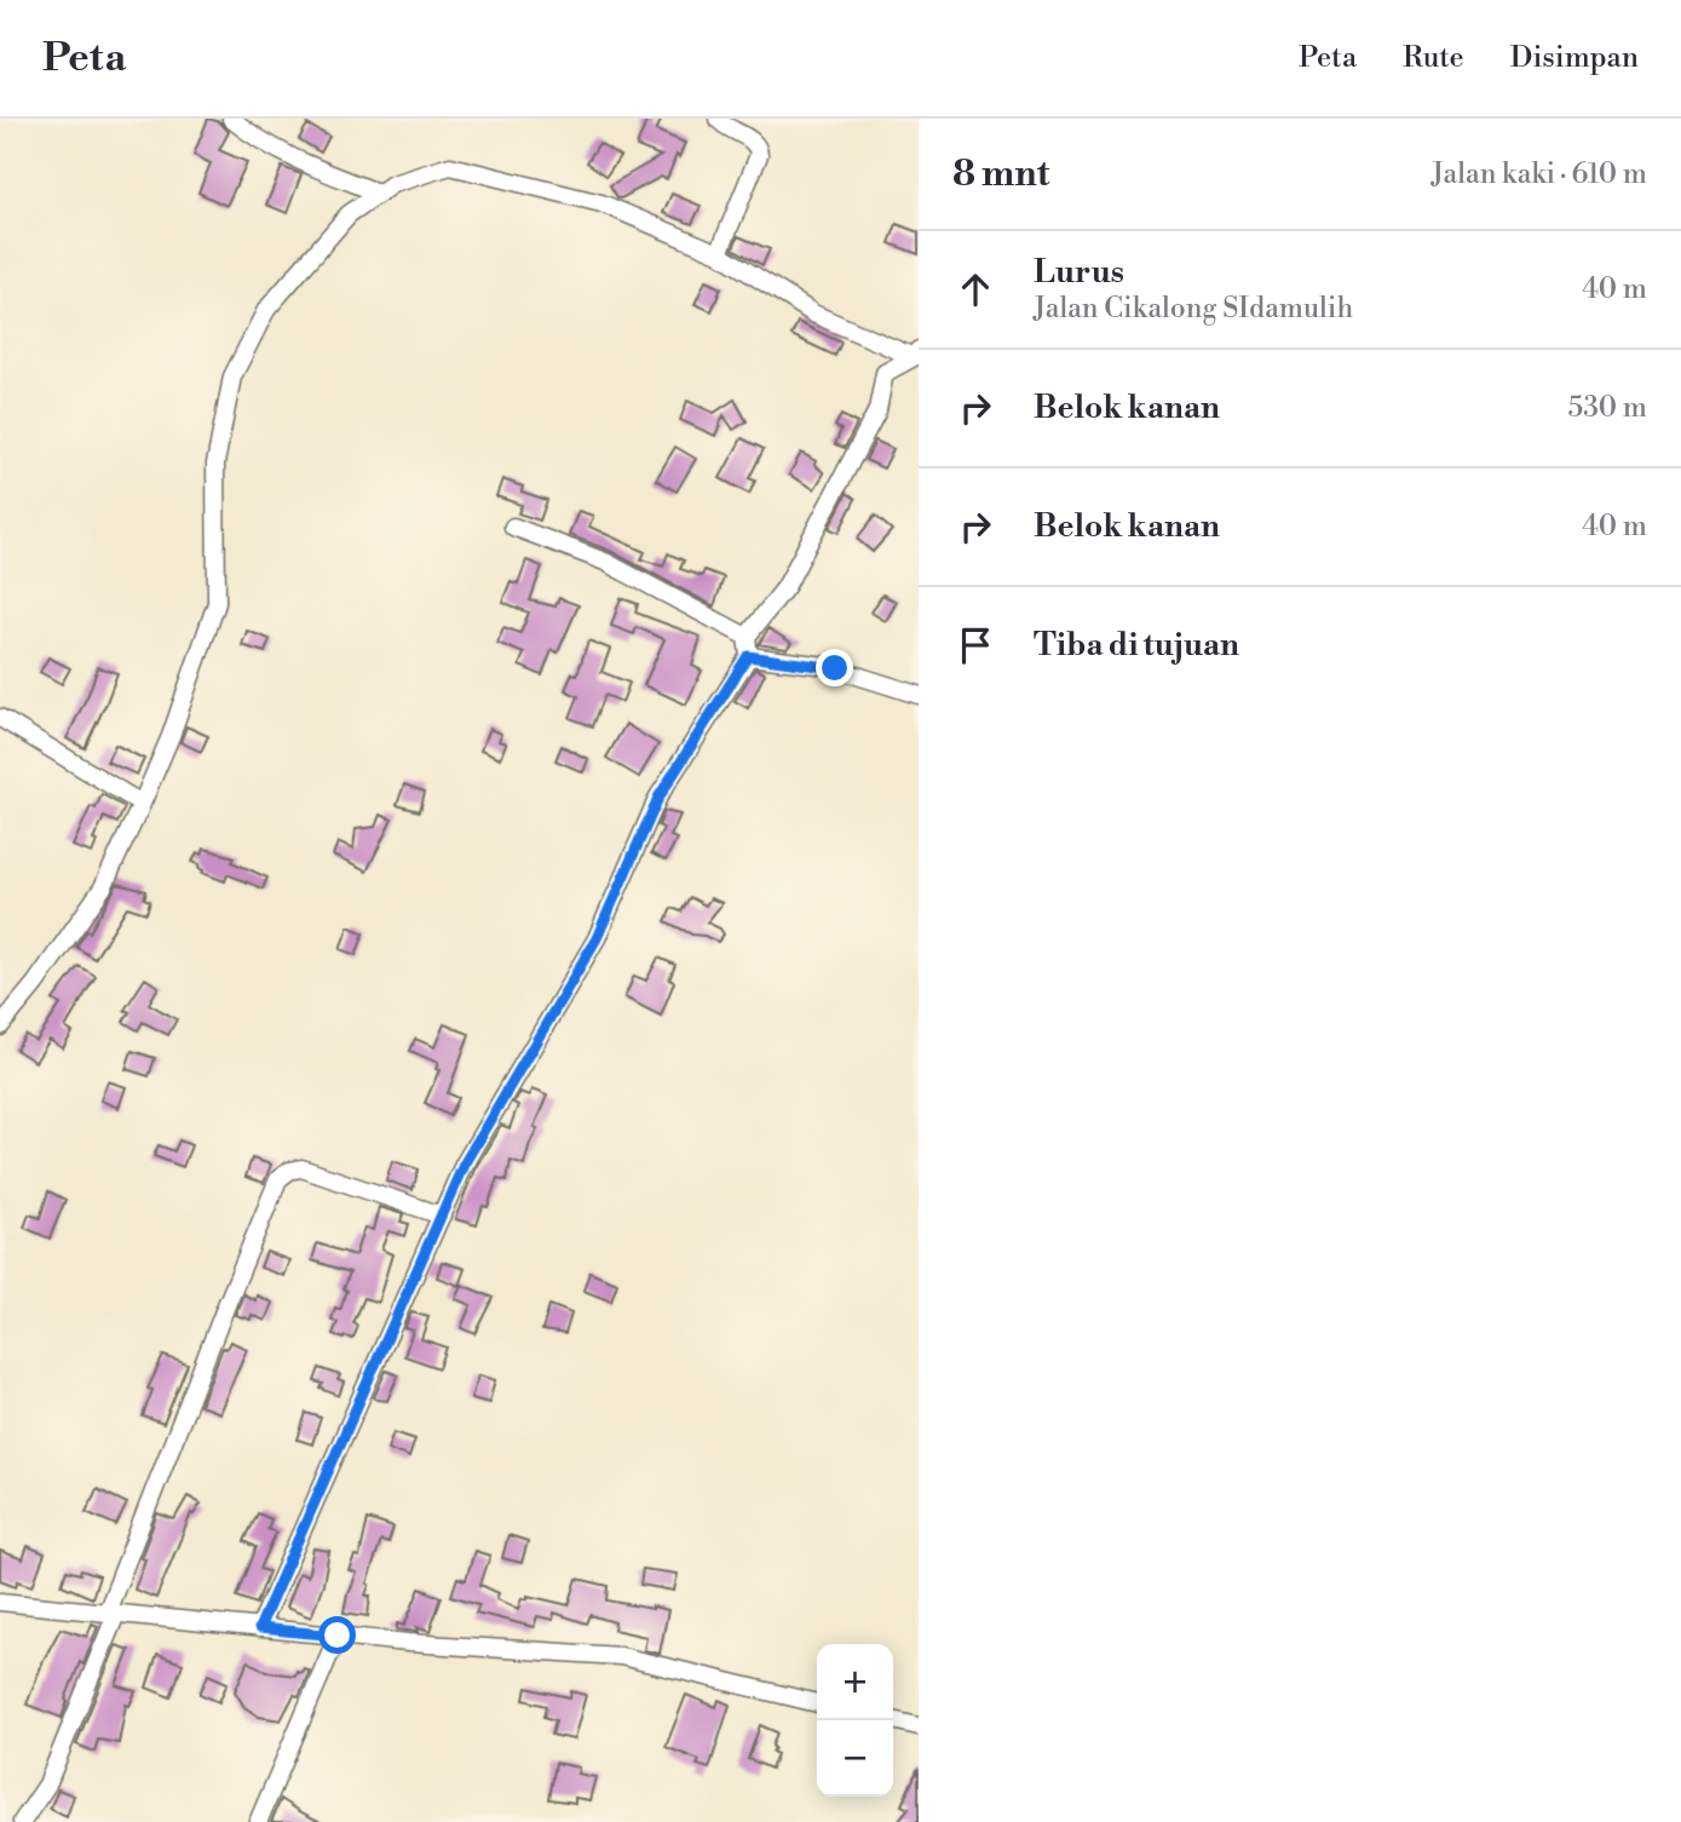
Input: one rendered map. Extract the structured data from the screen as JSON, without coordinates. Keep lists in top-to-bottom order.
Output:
{
  "page": {
    "header": "Peta",
    "nav": ["Peta", "Rute", "Disimpan"],
    "heading": ["8 mnt", "Jalan kaki · 610 m"],
    "list": [
      ["Lurus", "Jalan Cikalong SIdamulih", "40 m"],
      ["Belok kanan", "530 m"],
      ["Belok kanan", "40 m"],
      "Tiba di tujuan"
    ],
    "map_buttons": ["+", "−"]
  }
}
